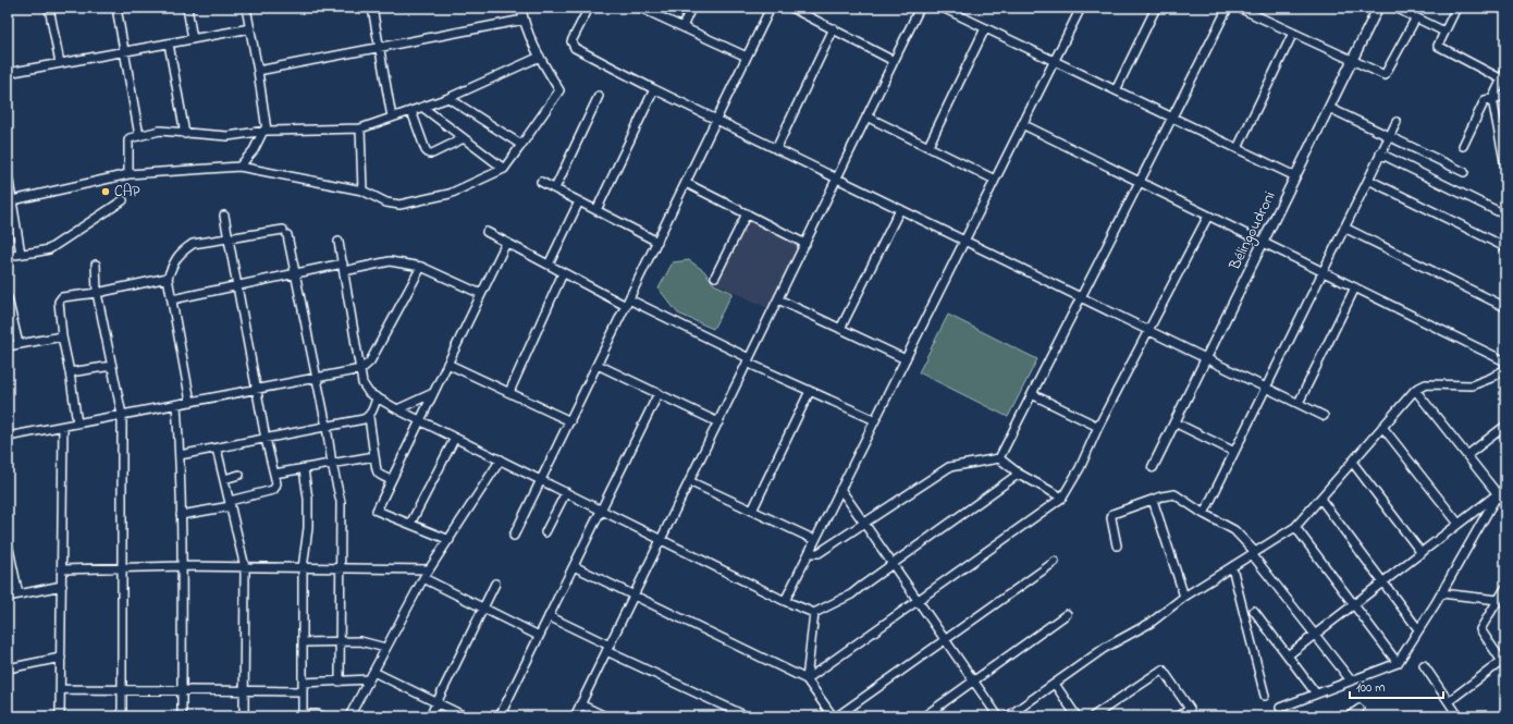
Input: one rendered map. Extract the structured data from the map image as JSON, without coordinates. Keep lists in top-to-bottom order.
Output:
{
  "streets": {
    "street": ["Bélingoudroni"]
  },
  "places": ["CAP"],
  "scale_bar": "100 m"
}
